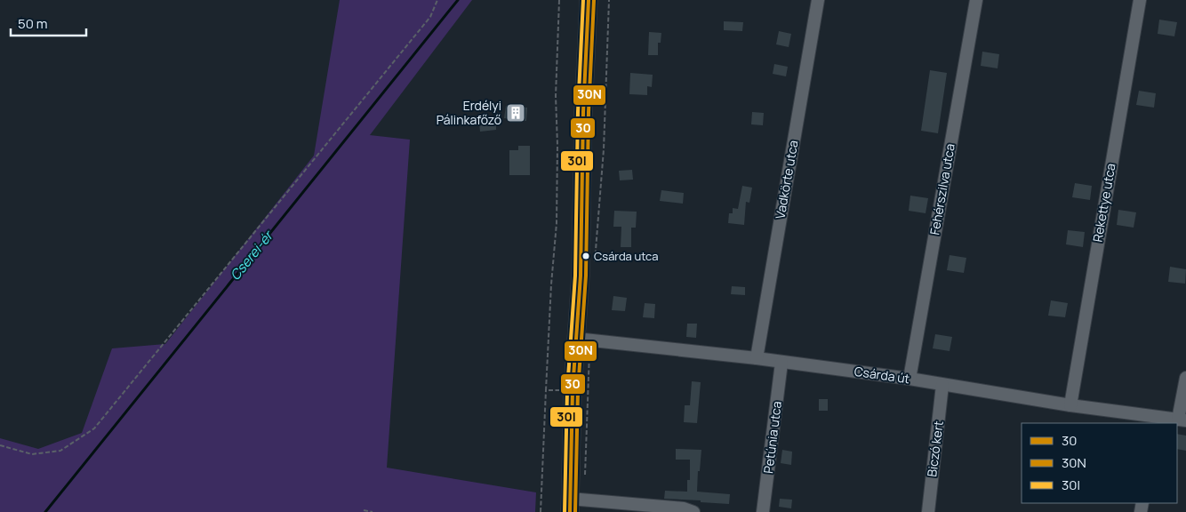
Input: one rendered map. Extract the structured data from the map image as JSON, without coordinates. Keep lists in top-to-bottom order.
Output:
{
  "streets": {
    "street": [
      "Vadkörte utca",
      "Fehérszilva utca",
      "Rekettye utca",
      "Csárda út",
      "Petúnia utca",
      "Biczó kert"
    ]
  },
  "crossings": [
    ["Vadkörte utca", "Csárda út"],
    ["Fehérszilva utca", "Csárda út"],
    ["Rekettye utca", "Csárda út"],
    ["Csárda út", "Petúnia utca"],
    ["Csárda út", "Biczó kert"]
  ],
  "water": ["Cserei-ér"],
  "places": {
    "building": ["Erdélyi Pálinkafőző"],
    "other": ["Csárda utca"]
  },
  "lines": ["transit line 30", "transit line 30N", "transit line 30I"],
  "legend": ["30", "30N", "30I"],
  "scale_bar": "50 m"
}
